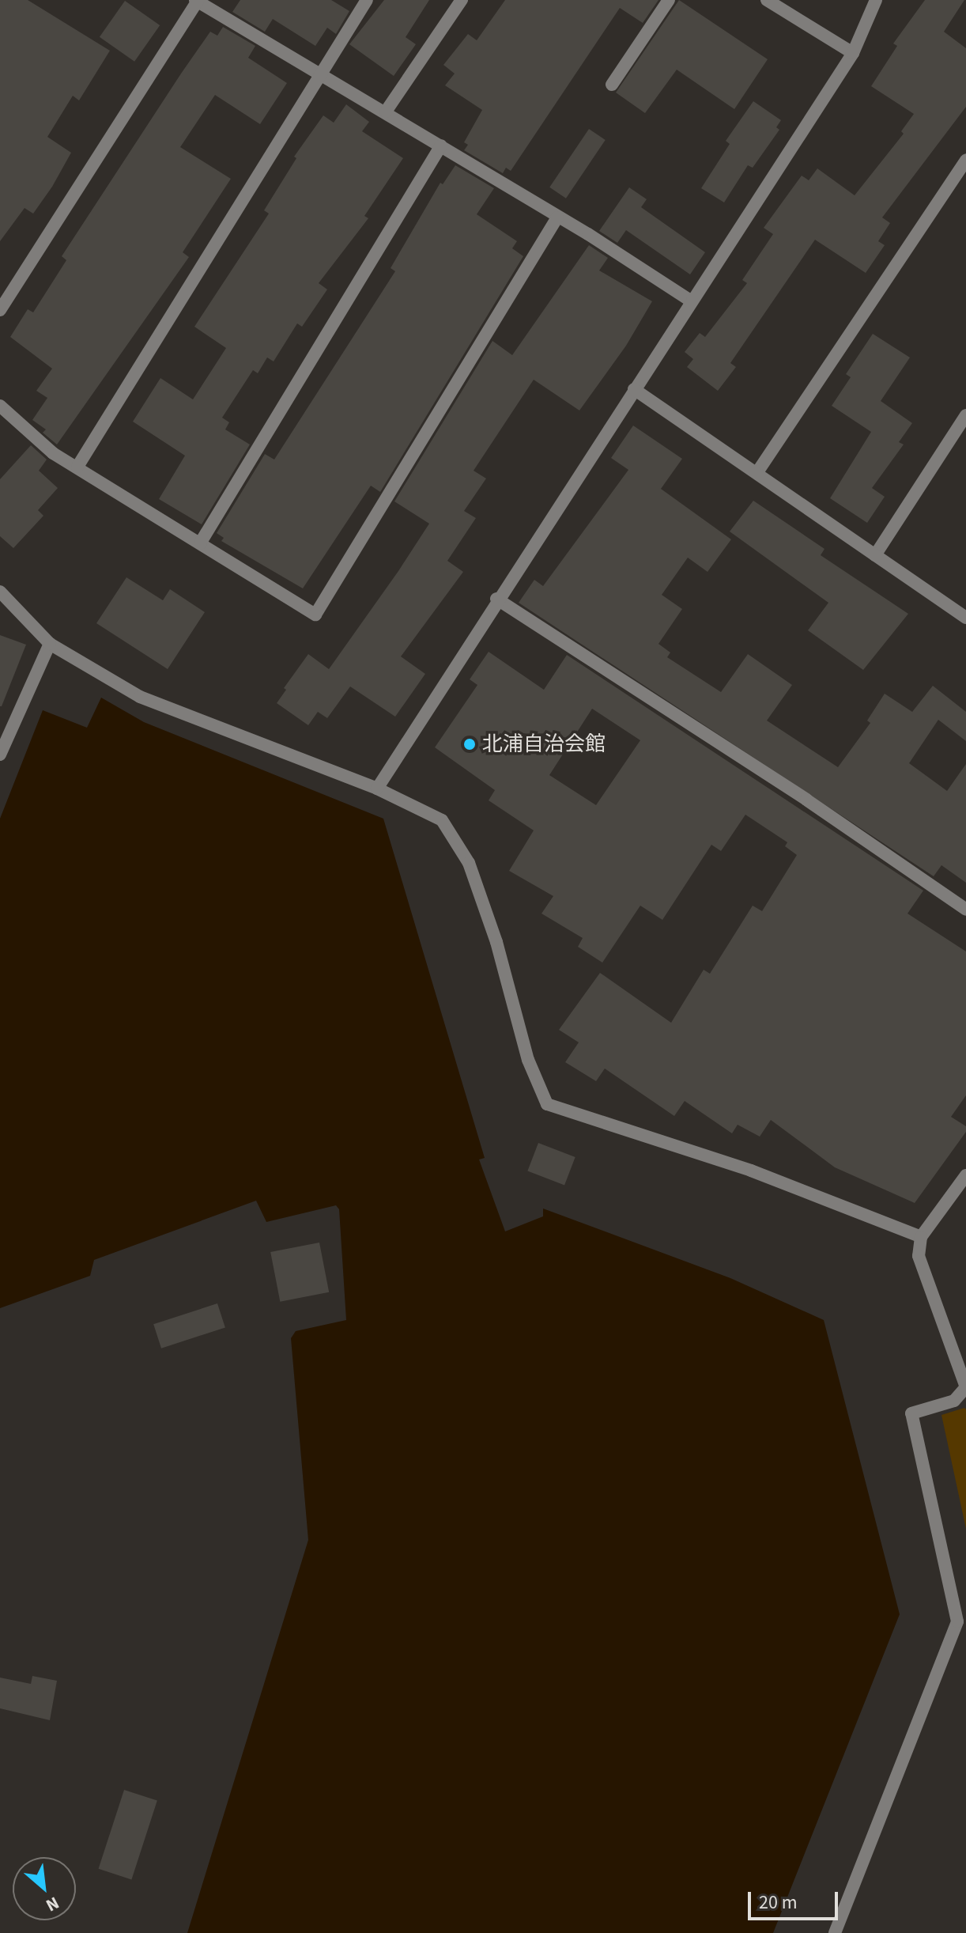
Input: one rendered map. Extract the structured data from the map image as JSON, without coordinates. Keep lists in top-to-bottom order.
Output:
{
  "places": ["北浦自治会館"],
  "scale_bar": "20 m",
  "north": "bottom right"
}
